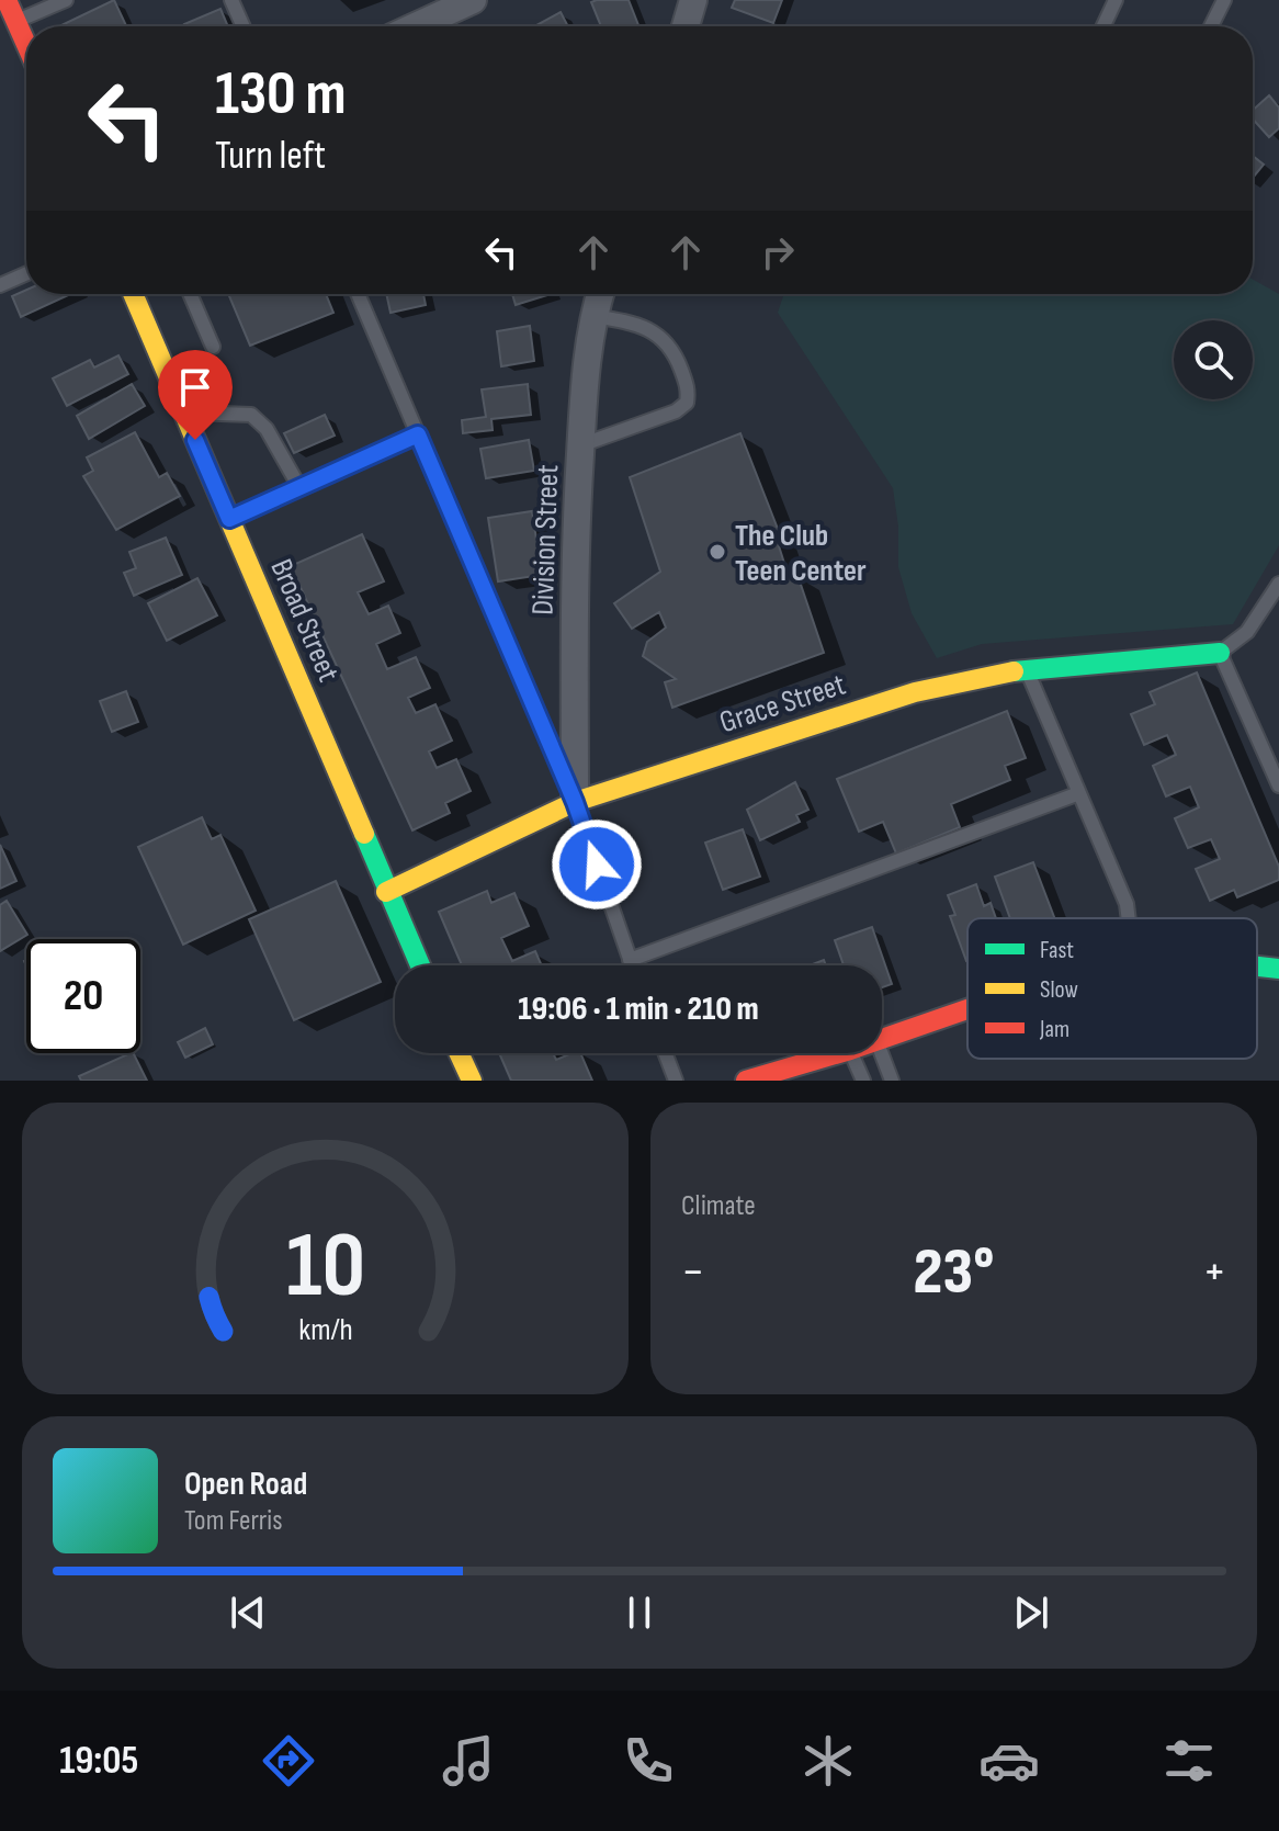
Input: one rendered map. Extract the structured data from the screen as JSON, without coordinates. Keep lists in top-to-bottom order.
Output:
{
  "streets": {
    "street": ["Division Street", "Broad Street", "Grace Street"]
  },
  "crossings": [
    ["Division Street", "Grace Street"],
    ["Broad Street", "Grace Street"]
  ],
  "places": ["The Club Teen Center"],
  "legend": ["Fast", "Slow", "Jam"],
  "page": {
    "turn": ["130 m", "Turn left"],
    "limit": "20",
    "trip": "19:06 · 1 min · 210 m",
    "tile": "Climate",
    "heat": ["−", "23°", "+"],
    "song": ["Open Road", "Tom Ferris"],
    "tabs": "19:05",
    "gauge": ["10", "km/h"]
  }
}
